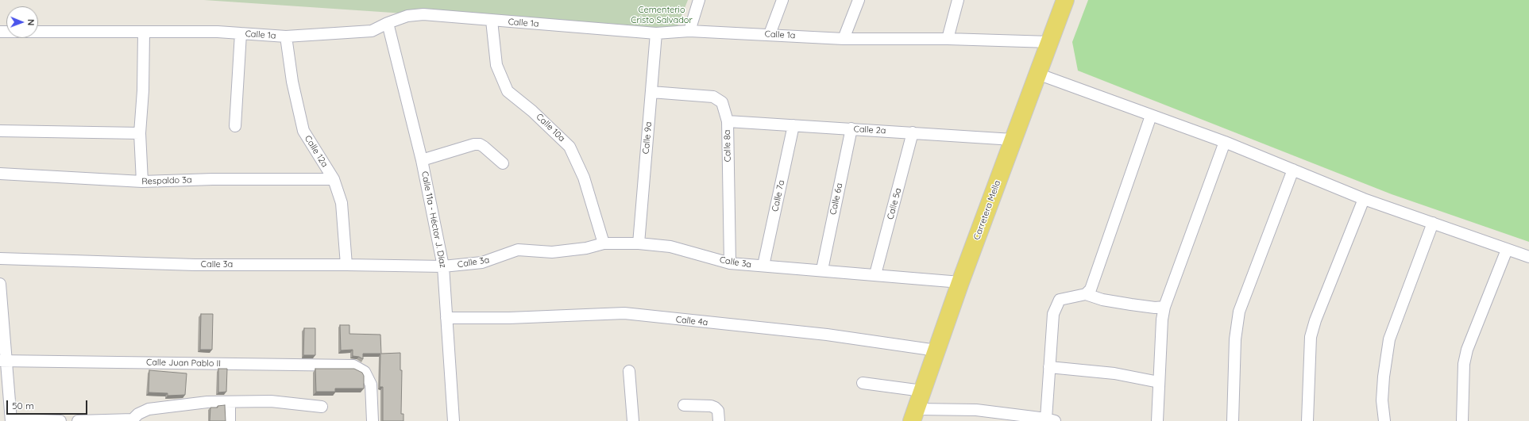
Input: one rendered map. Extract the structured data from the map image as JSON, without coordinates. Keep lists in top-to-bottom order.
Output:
{
  "streets": {
    "main road": ["Carretera Mella"],
    "street": [
      "Calle 1a",
      "Calle 10a",
      "Calle 2a",
      "Calle 9a",
      "Calle 8a",
      "Calle 12a",
      "Respaldo 3a",
      "Calle 7a",
      "Calle 6a",
      "Calle 5a",
      "Calle 11a - Héctor J. Díaz",
      "Calle 3a",
      "Calle 4a",
      "Calle Juan Pablo II"
    ]
  },
  "crossings": [
    ["Calle 1a", "Calle 10a"],
    ["Calle 1a", "Calle 9a"],
    ["Calle 1a", "Calle 12a"],
    ["Calle 1a", "Carretera Mella"],
    ["Calle 1a", "Calle 11a - Héctor J. Díaz"],
    ["Calle 10a", "Calle 3a"],
    ["Calle 2a", "Calle 8a"],
    ["Calle 2a", "Calle 7a"],
    ["Calle 2a", "Calle 6a"],
    ["Calle 2a", "Calle 5a"],
    ["Calle 2a", "Carretera Mella"],
    ["Calle 9a", "Calle 8a"],
    ["Calle 9a", "Calle 3a"],
    ["Calle 8a", "Calle 3a"],
    ["Calle 12a", "Respaldo 3a"],
    ["Calle 12a", "Calle 3a"],
    ["Calle 7a", "Calle 3a"],
    ["Calle 6a", "Calle 3a"],
    ["Calle 5a", "Calle 3a"],
    ["Carretera Mella", "Calle 3a"],
    ["Carretera Mella", "Calle 4a"],
    ["Calle 11a - Héctor J. Díaz", "Calle 3a"],
    ["Calle 11a - Héctor J. Díaz", "Calle 4a"]
  ],
  "parks": ["Cementerio Cristo Salvador"],
  "scale_bar": "50 m",
  "north": "right"
}
